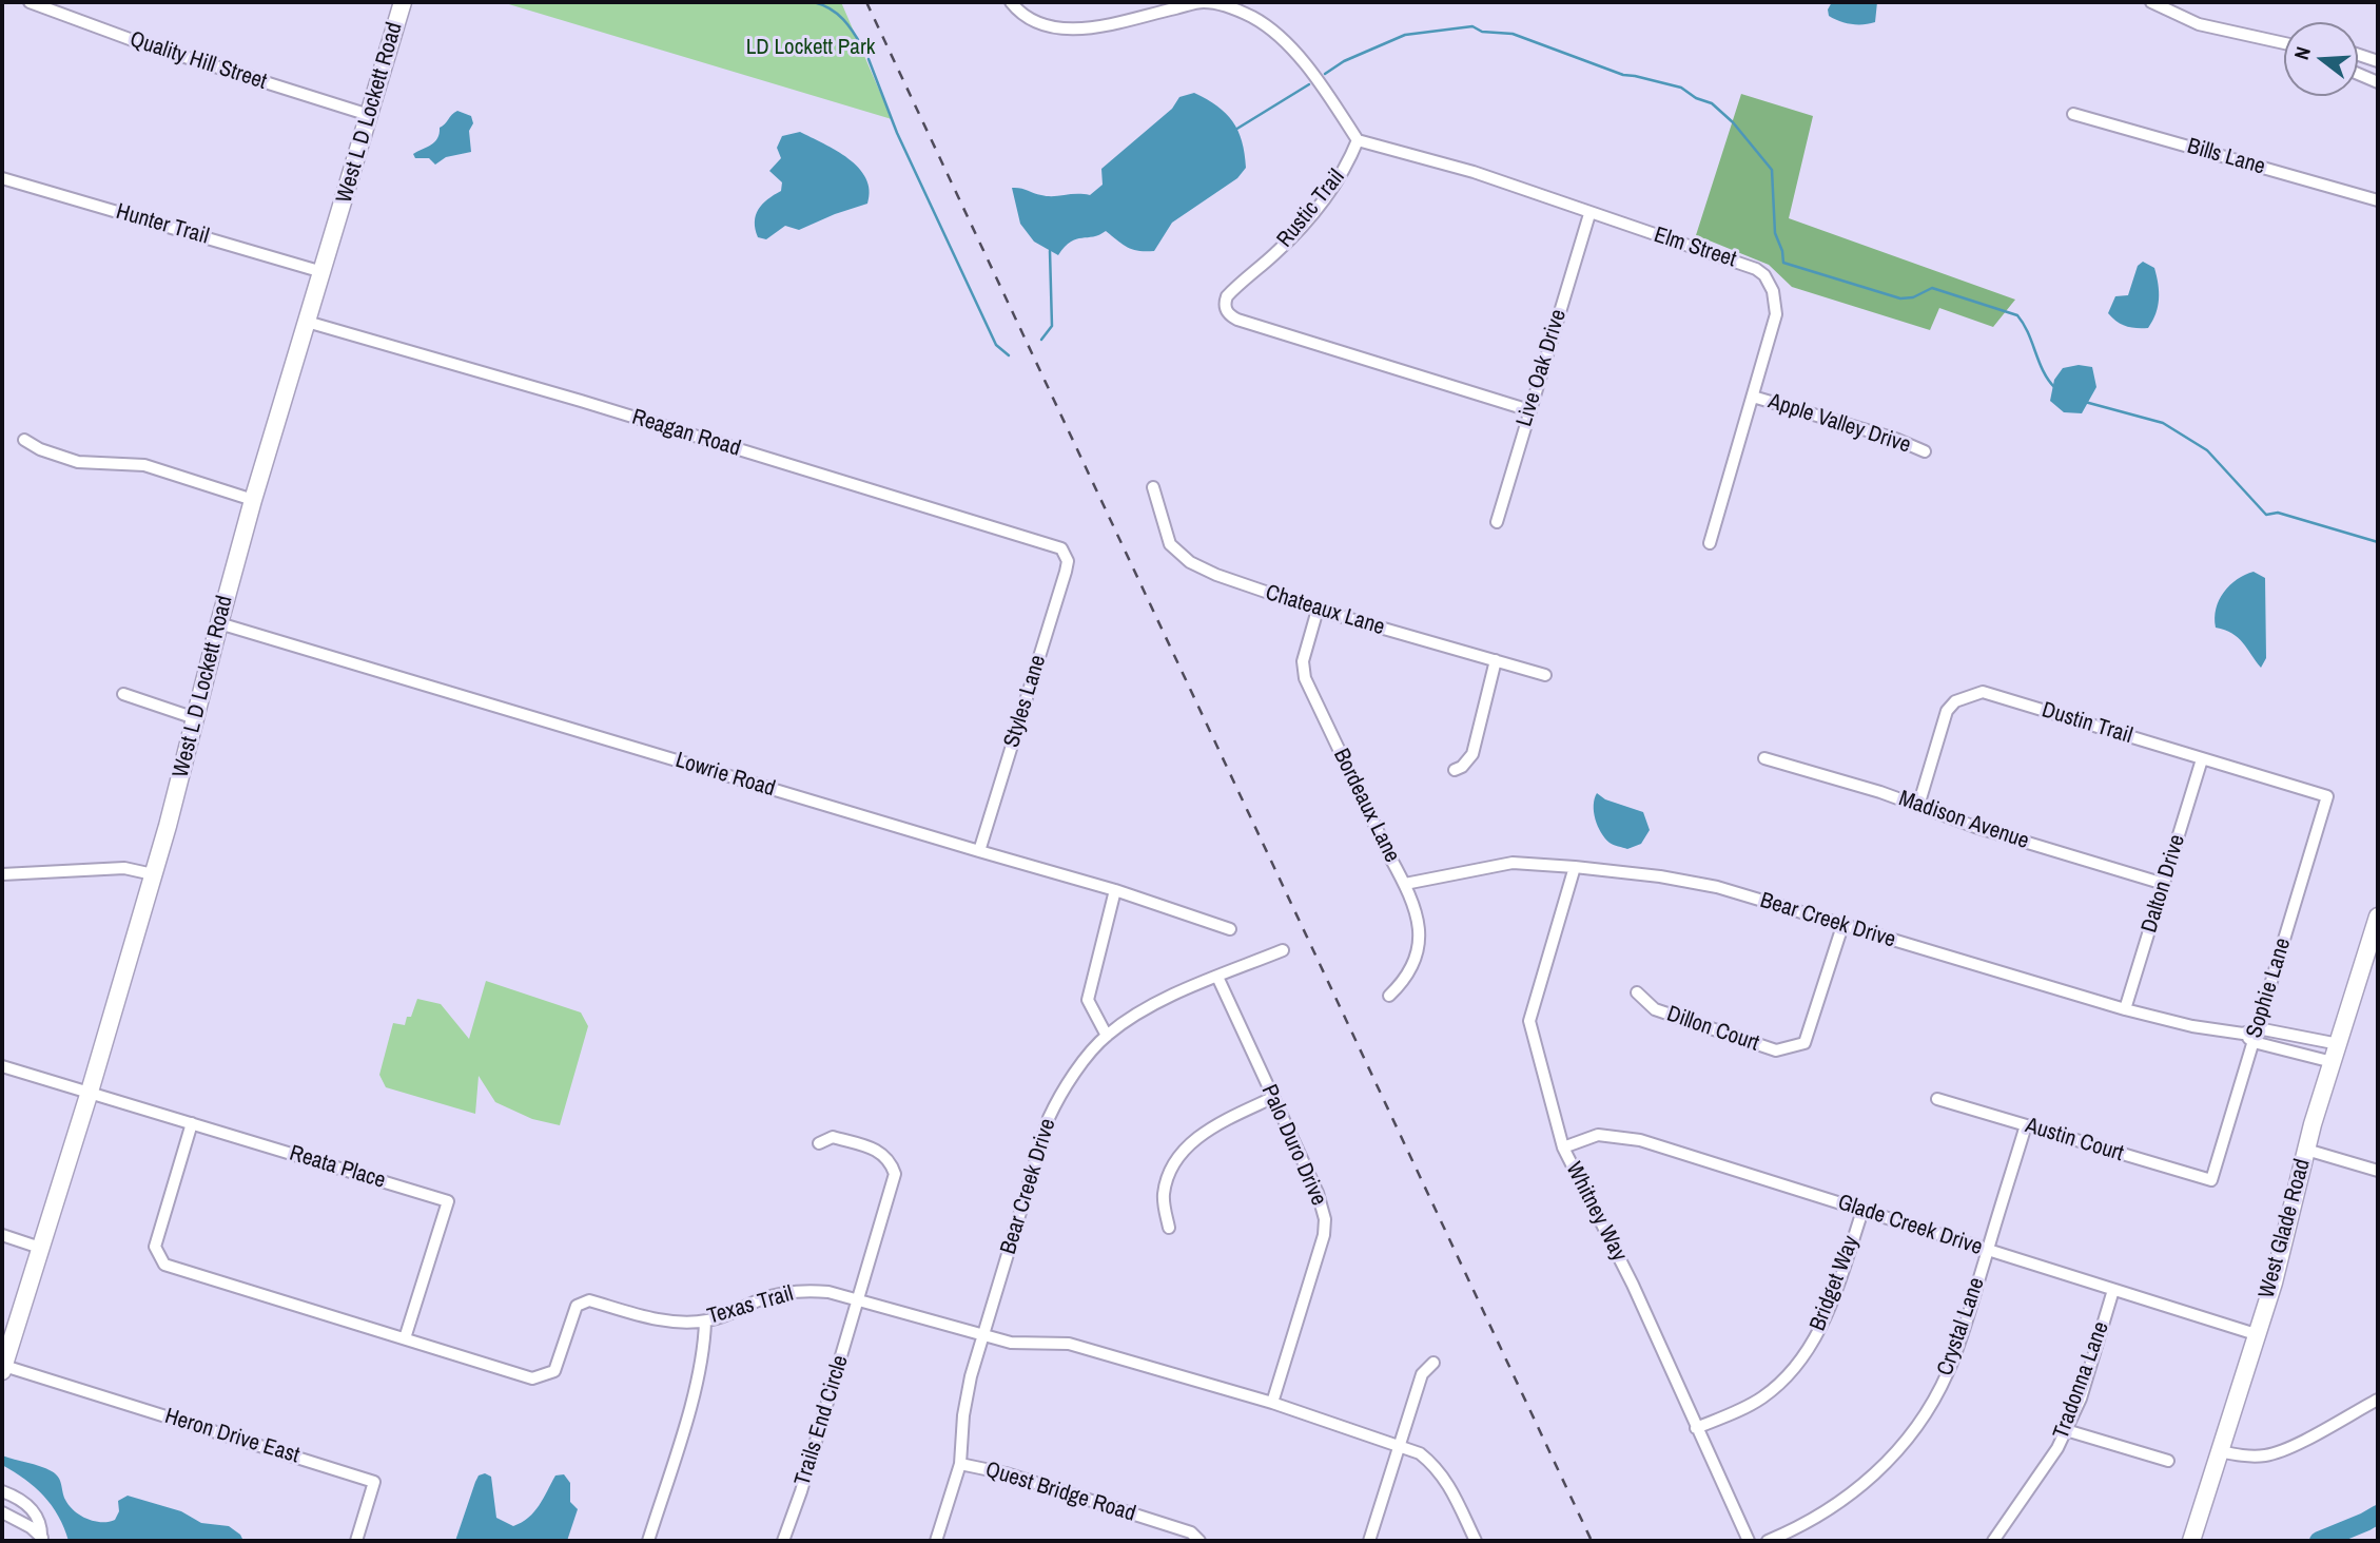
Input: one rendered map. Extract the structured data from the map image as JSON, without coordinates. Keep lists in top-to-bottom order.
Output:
{
  "streets": {
    "main road": ["West L D Lockett Road", "West Glade Road"],
    "street": [
      "Quality Hill Street",
      "Bills Lane",
      "Rustic Trail",
      "Hunter Trail",
      "Elm Street",
      "Live Oak Drive",
      "Apple Valley Drive",
      "Reagan Road",
      "Chateaux Lane",
      "Styles Lane",
      "Dustin Trail",
      "Lowrie Road",
      "Bordeaux Lane",
      "Madison Avenue",
      "Dalton Drive",
      "Bear Creek Drive",
      "Sophie Lane",
      "Dillon Court",
      "Austin Court",
      "Palo Duro Drive",
      "Reata Place",
      "Whitney Way",
      "Glade Creek Drive",
      "Bridget Way",
      "Texas Trail",
      "Crystal Lane",
      "Tradonna Lane",
      "Trails End Circle",
      "Heron Drive East",
      "Quest Bridge Road"
    ]
  },
  "crossings": [
    ["Quality Hill Street", "West L D Lockett Road"],
    ["West L D Lockett Road", "Hunter Trail"],
    ["West L D Lockett Road", "Reagan Road"],
    ["West L D Lockett Road", "Lowrie Road"],
    ["West L D Lockett Road", "Reata Place"],
    ["West L D Lockett Road", "Heron Drive East"],
    ["Rustic Trail", "Elm Street"],
    ["Rustic Trail", "Live Oak Drive"],
    ["Elm Street", "Live Oak Drive"],
    ["Elm Street", "Apple Valley Drive"],
    ["Reagan Road", "Styles Lane"],
    ["Chateaux Lane", "Bordeaux Lane"],
    ["Styles Lane", "Lowrie Road"],
    ["Dustin Trail", "Madison Avenue"],
    ["Dustin Trail", "Dalton Drive"],
    ["Dustin Trail", "Sophie Lane"],
    ["Bordeaux Lane", "Bear Creek Drive"],
    ["Madison Avenue", "Dalton Drive"],
    ["Dalton Drive", "Bear Creek Drive"],
    ["Bear Creek Drive", "Sophie Lane"],
    ["Bear Creek Drive", "Dillon Court"],
    ["Bear Creek Drive", "Palo Duro Drive"],
    ["Bear Creek Drive", "Whitney Way"],
    ["Bear Creek Drive", "Texas Trail"],
    ["Bear Creek Drive", "Quest Bridge Road"],
    ["Sophie Lane", "Austin Court"],
    ["Austin Court", "Crystal Lane"],
    ["Palo Duro Drive", "Texas Trail"],
    ["Reata Place", "Texas Trail"],
    ["Whitney Way", "Glade Creek Drive"],
    ["Whitney Way", "Bridget Way"],
    ["Glade Creek Drive", "West Glade Road"],
    ["Glade Creek Drive", "Bridget Way"],
    ["Glade Creek Drive", "Crystal Lane"],
    ["Glade Creek Drive", "Tradonna Lane"],
    ["Texas Trail", "Trails End Circle"]
  ],
  "parks": ["LD Lockett Park"],
  "north": "left"
}
